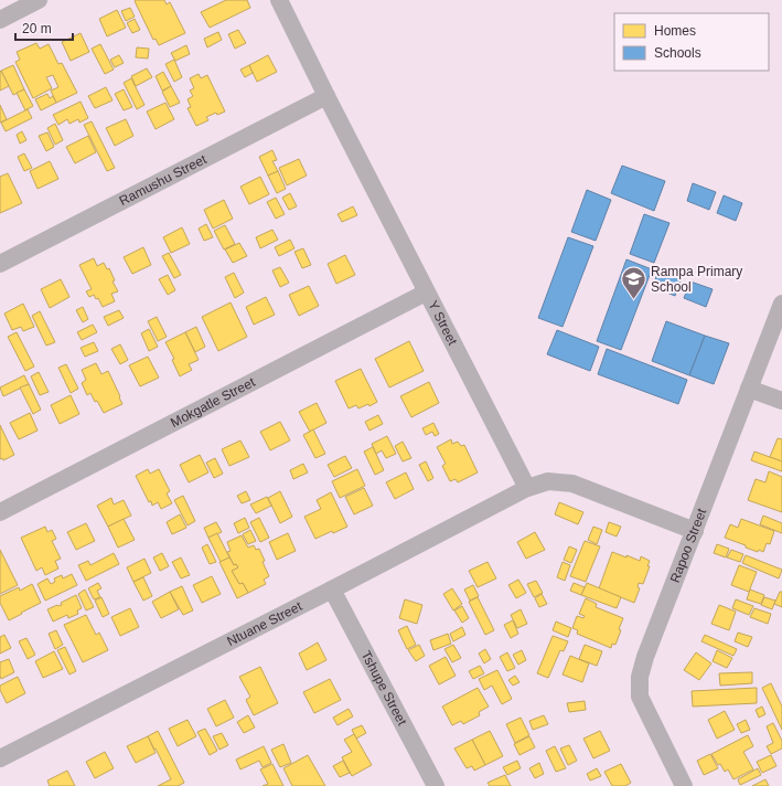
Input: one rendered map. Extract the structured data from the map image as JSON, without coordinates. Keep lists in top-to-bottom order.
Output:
{
  "streets": {
    "street": [
      "Ramushu Street",
      "Y Street",
      "Mokgatle Street",
      "Rapoo Street",
      "Ntuane Street",
      "Tshupe Street"
    ]
  },
  "crossings": [
    ["Ramushu Street", "Y Street"],
    ["Y Street", "Mokgatle Street"],
    ["Y Street", "Ntuane Street"],
    ["Ntuane Street", "Tshupe Street"]
  ],
  "places": {
    "school or university": ["Rampa Primary School"]
  },
  "legend": ["Homes", "Schools"],
  "scale_bar": "20 m"
}
